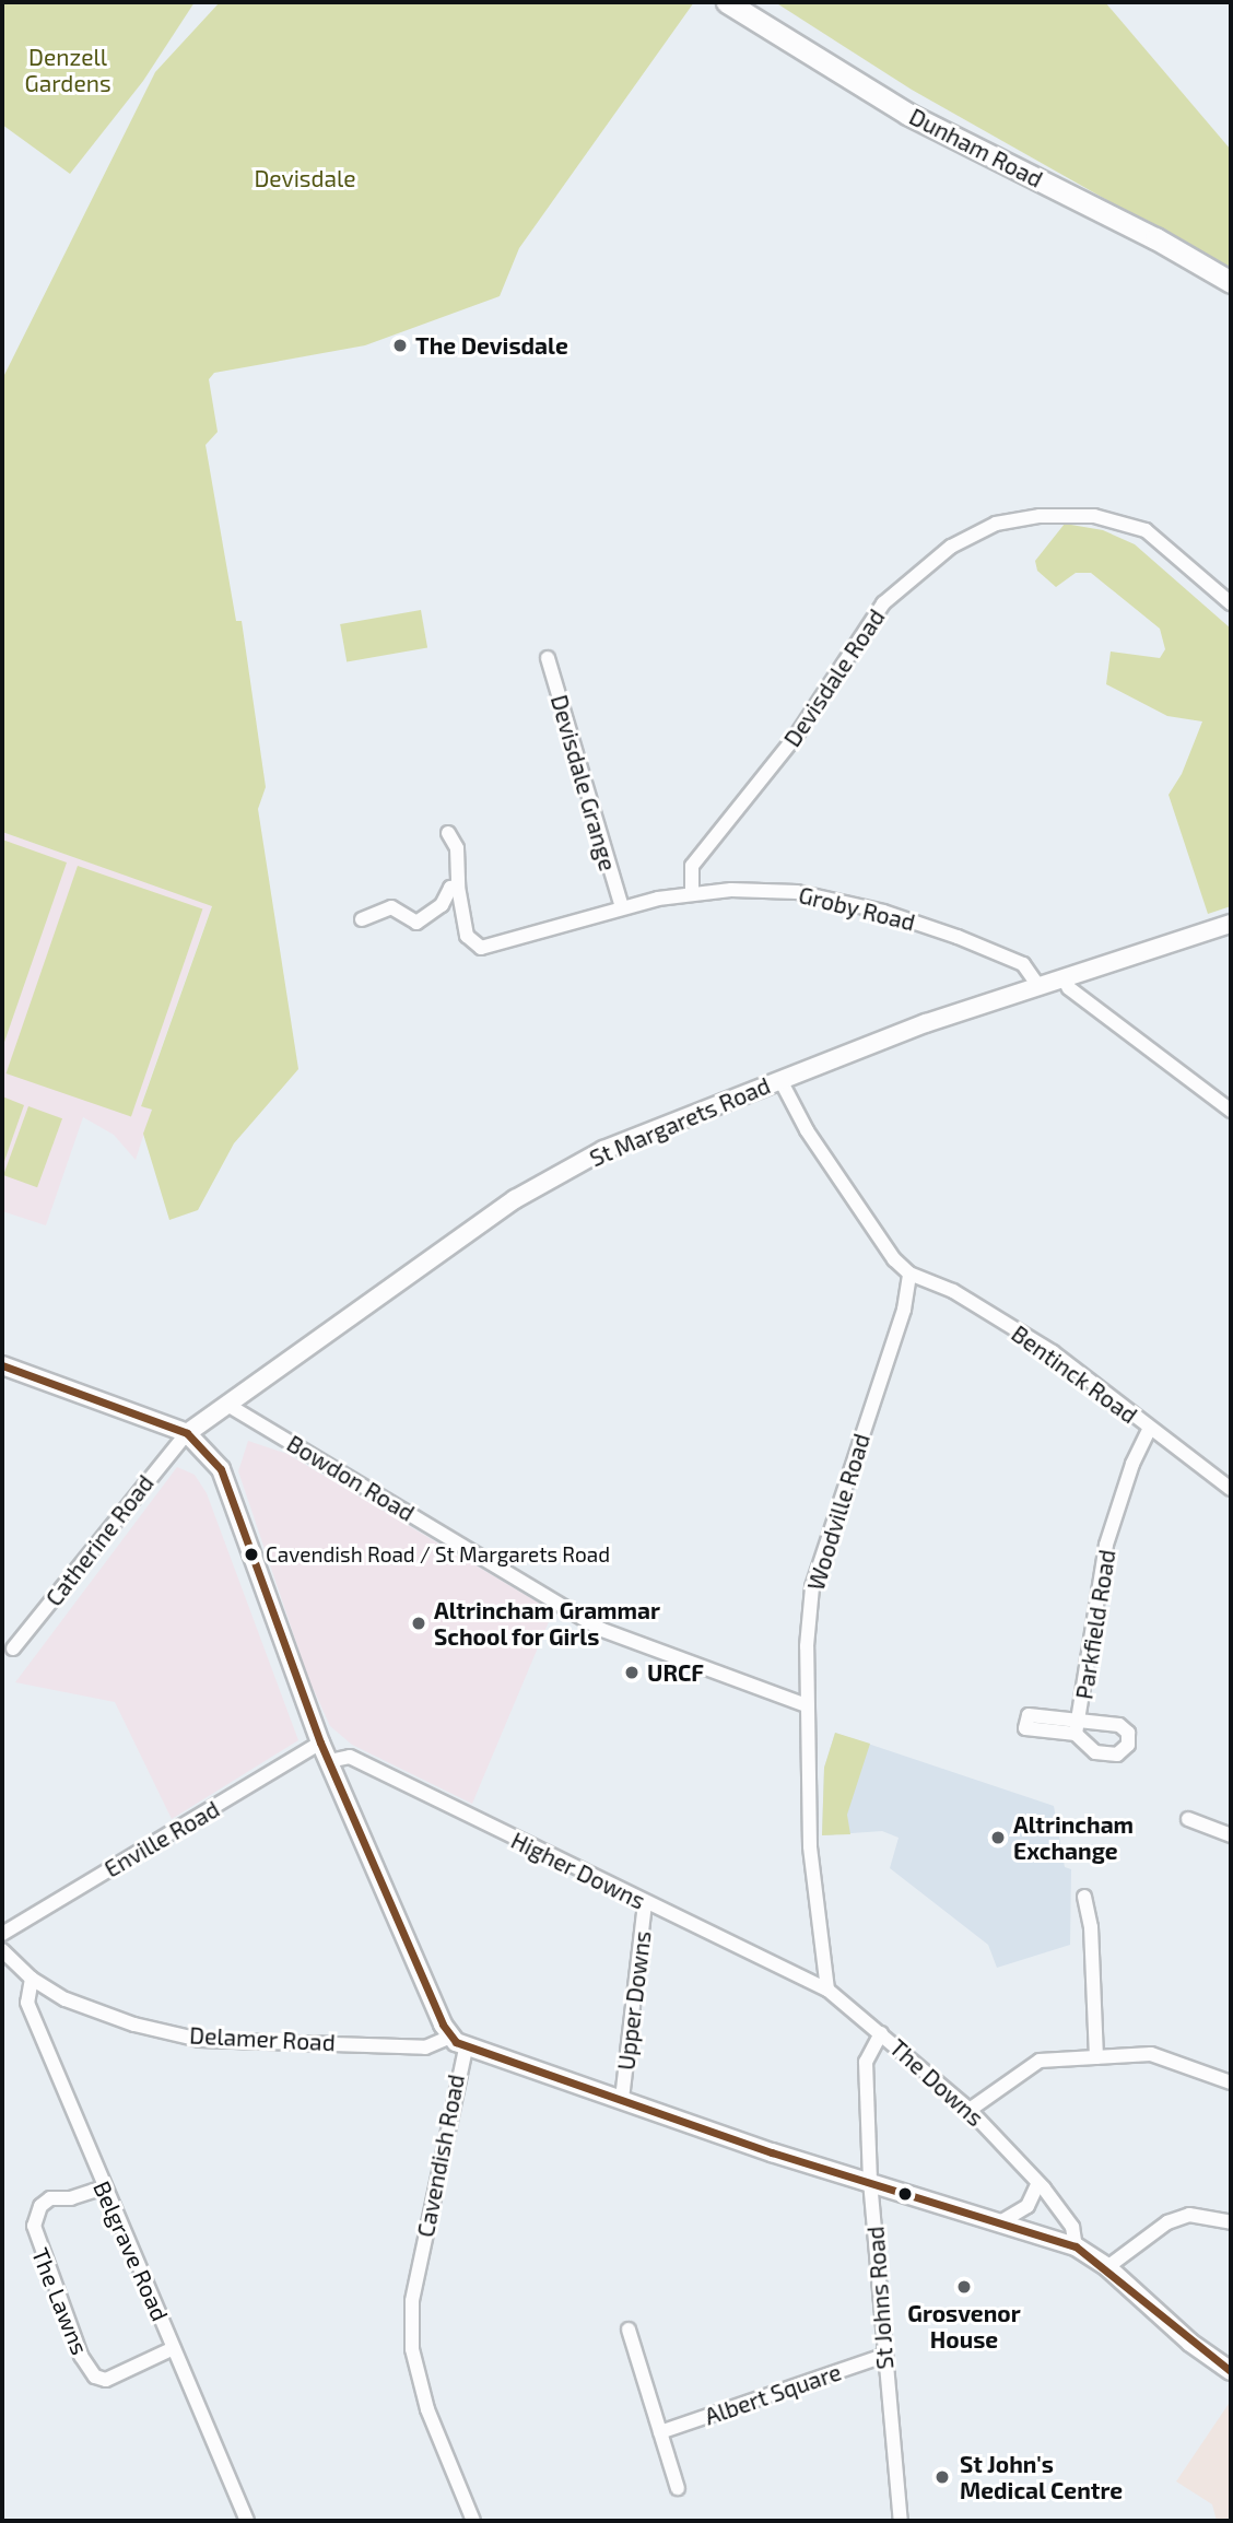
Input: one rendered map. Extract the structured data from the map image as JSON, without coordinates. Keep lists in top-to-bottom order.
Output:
{
  "streets": {
    "highway": ["Dunham Road"],
    "street": [
      "Devisdale Road",
      "Devisdale Grange",
      "Groby Road",
      "St Margarets Road",
      "Bentinck Road",
      "Bowdon Road",
      "Woodville Road",
      "Catherine Road",
      "Parkfield Road",
      "Enville Road",
      "Higher Downs",
      "Upper Downs",
      "Delamer Road",
      "The Downs",
      "Cavendish Road",
      "Belgrave Road",
      "St Johns Road",
      "The Lawns",
      "Albert Square"
    ]
  },
  "crossings": [
    ["Devisdale Road", "Groby Road"],
    ["Devisdale Grange", "Groby Road"],
    ["Groby Road", "St Margarets Road"],
    ["St Margarets Road", "Bowdon Road"],
    ["St Margarets Road", "Catherine Road"],
    ["St Margarets Road", "Cavendish Road"],
    ["Bentinck Road", "Woodville Road"],
    ["Bentinck Road", "Parkfield Road"],
    ["Bowdon Road", "Woodville Road"],
    ["Woodville Road", "Higher Downs"],
    ["Woodville Road", "The Downs"],
    ["Catherine Road", "Cavendish Road"],
    ["Enville Road", "Cavendish Road"],
    ["Higher Downs", "Upper Downs"],
    ["Higher Downs", "The Downs"],
    ["Higher Downs", "Cavendish Road"],
    ["Delamer Road", "Cavendish Road"],
    ["Delamer Road", "Belgrave Road"],
    ["The Downs", "St Johns Road"],
    ["Belgrave Road", "The Lawns"],
    ["St Johns Road", "Albert Square"]
  ],
  "parks": ["Denzell Gardens", "Devisdale"],
  "places": [
    "The Devisdale",
    "Cavendish Road / St Margarets Road",
    "Altrincham Grammar School for Girls",
    "URCF",
    "Altrincham Exchange",
    "Grosvenor House",
    "St John's Medical Centre"
  ]
}
